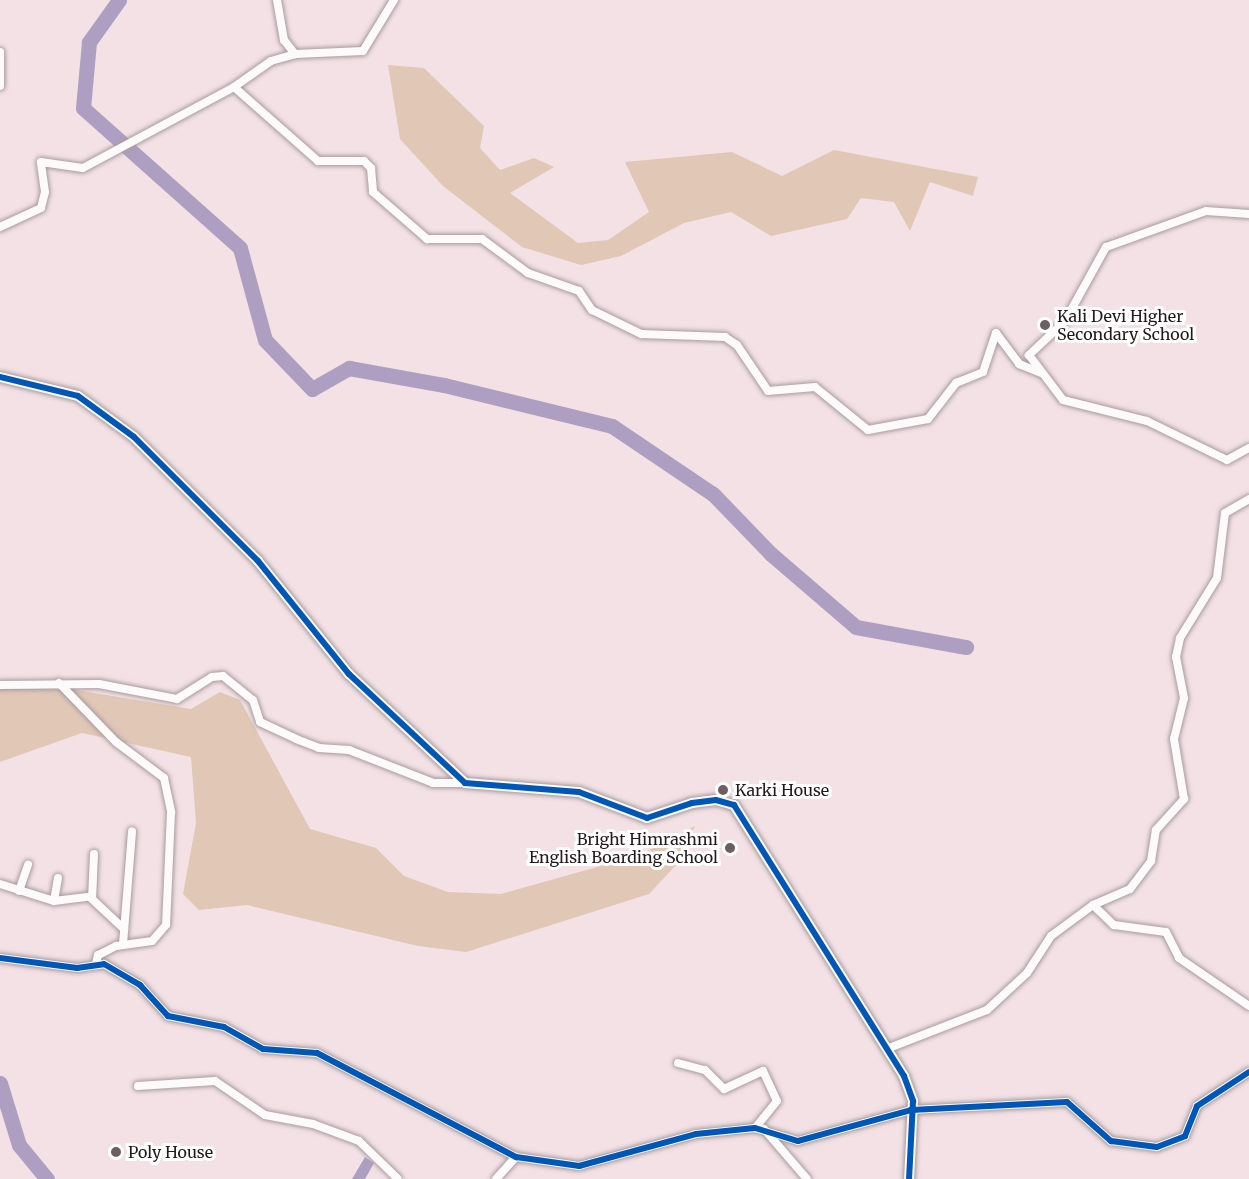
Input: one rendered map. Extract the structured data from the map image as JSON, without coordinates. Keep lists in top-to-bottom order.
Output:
{
  "places": [
    "Kali Devi Higher Secondary School",
    "Karki House",
    "Bright Himrashmi English Boarding School",
    "Poly House"
  ]
}
